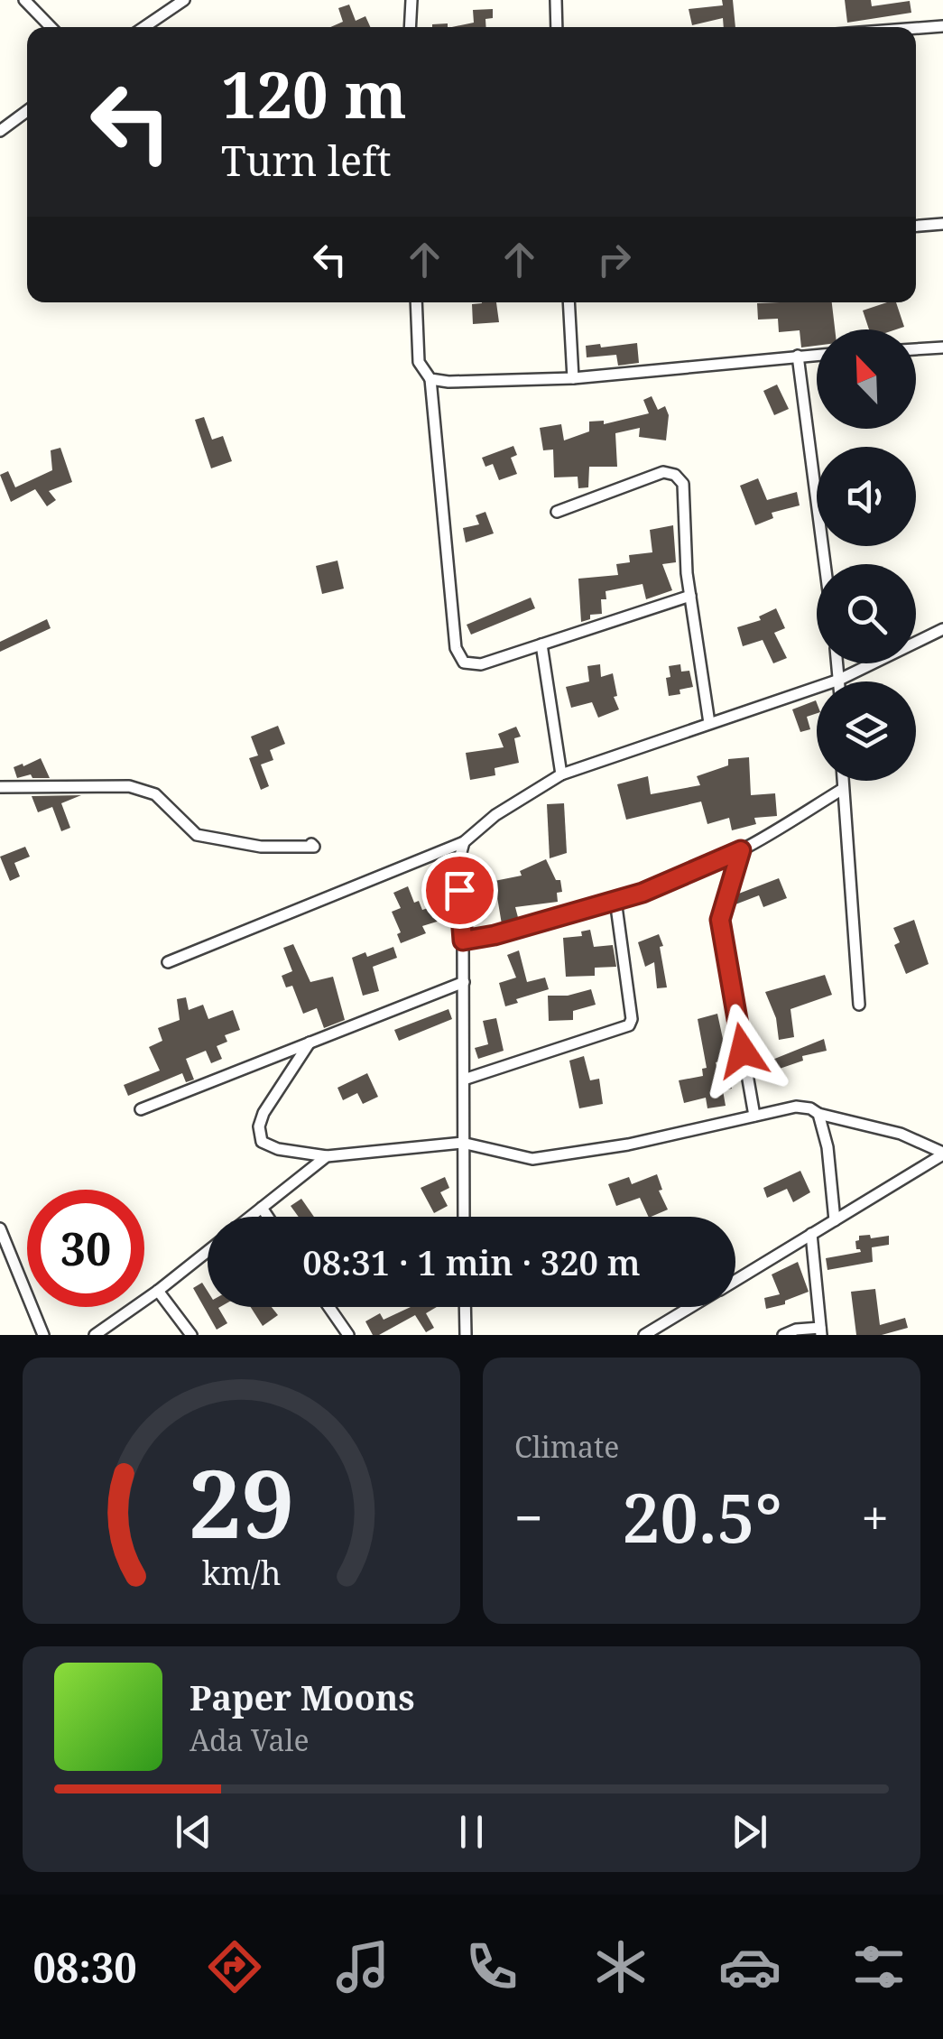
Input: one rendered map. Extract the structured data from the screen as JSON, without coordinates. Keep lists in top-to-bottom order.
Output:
{
  "north": "top left",
  "page": {
    "turn": ["120 m", "Turn left"],
    "limit": "30",
    "trip": "08:31 · 1 min · 320 m",
    "tile": "Climate",
    "heat": ["−", "20.5°", "+"],
    "song": ["Paper Moons", "Ada Vale"],
    "tabs": "08:30",
    "gauge": ["29", "km/h"]
  }
}
